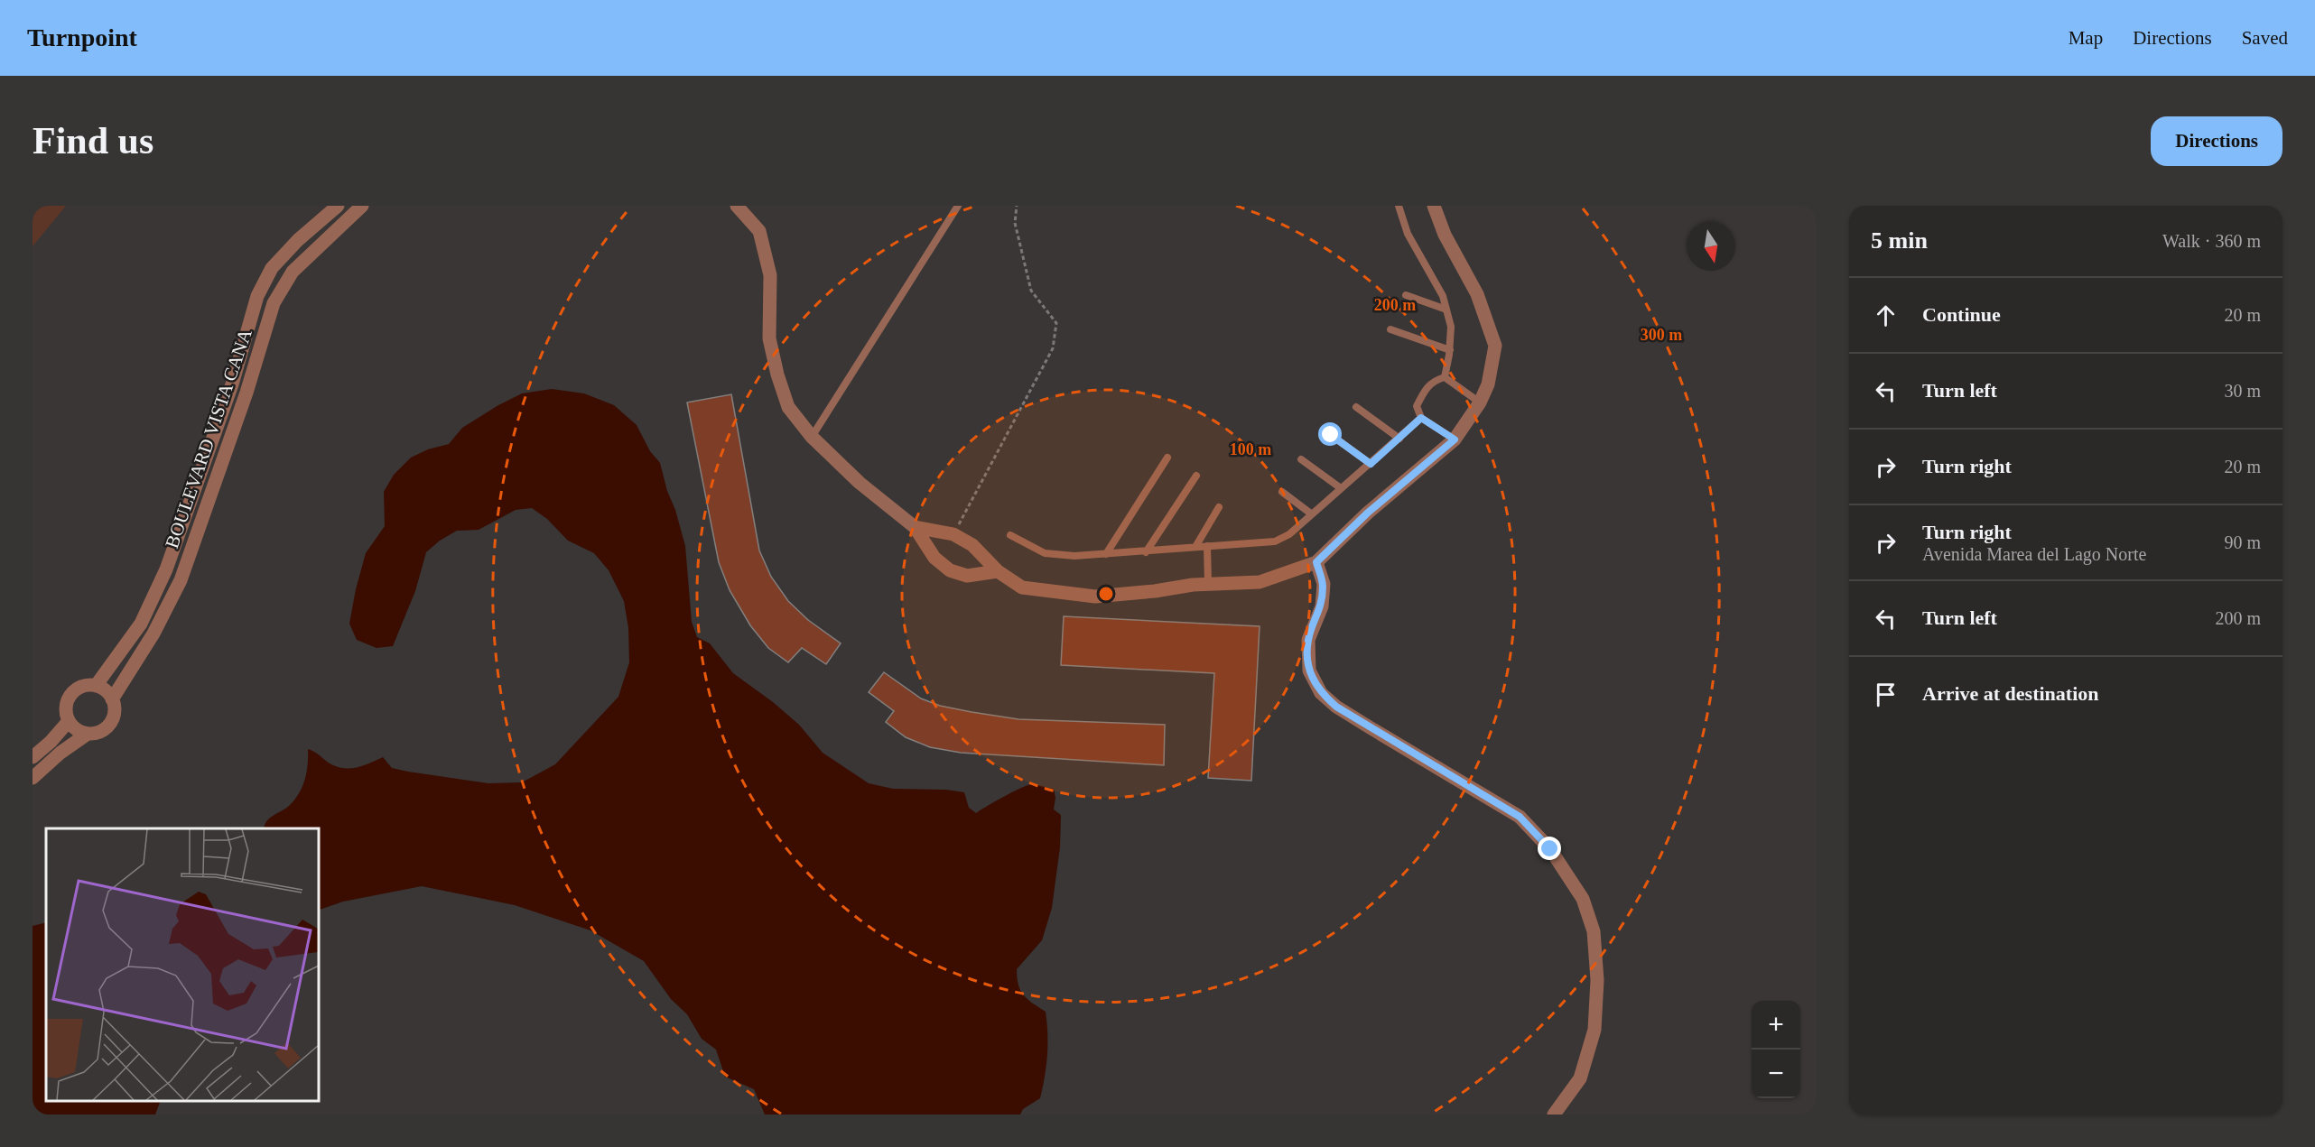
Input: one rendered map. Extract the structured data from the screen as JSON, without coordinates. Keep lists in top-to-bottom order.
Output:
{
  "streets": {
    "street": ["BOULEVARD VISTA CANA"]
  },
  "north": "bottom",
  "page": {
    "header": "Turnpoint",
    "nav": ["Map", "Directions", "Saved"],
    "buttons": "Directions",
    "title": "Find us",
    "heading": ["5 min", "Walk · 360 m"],
    "list": [
      ["Continue", "20 m"],
      ["Turn left", "30 m"],
      ["Turn right", "20 m"],
      ["Turn right", "Avenida Marea del Lago Norte", "90 m"],
      ["Turn left", "200 m"],
      "Arrive at destination"
    ],
    "map_buttons": ["+", "−"]
  },
  "rings": ["200 m", "300 m", "100 m"]
}
